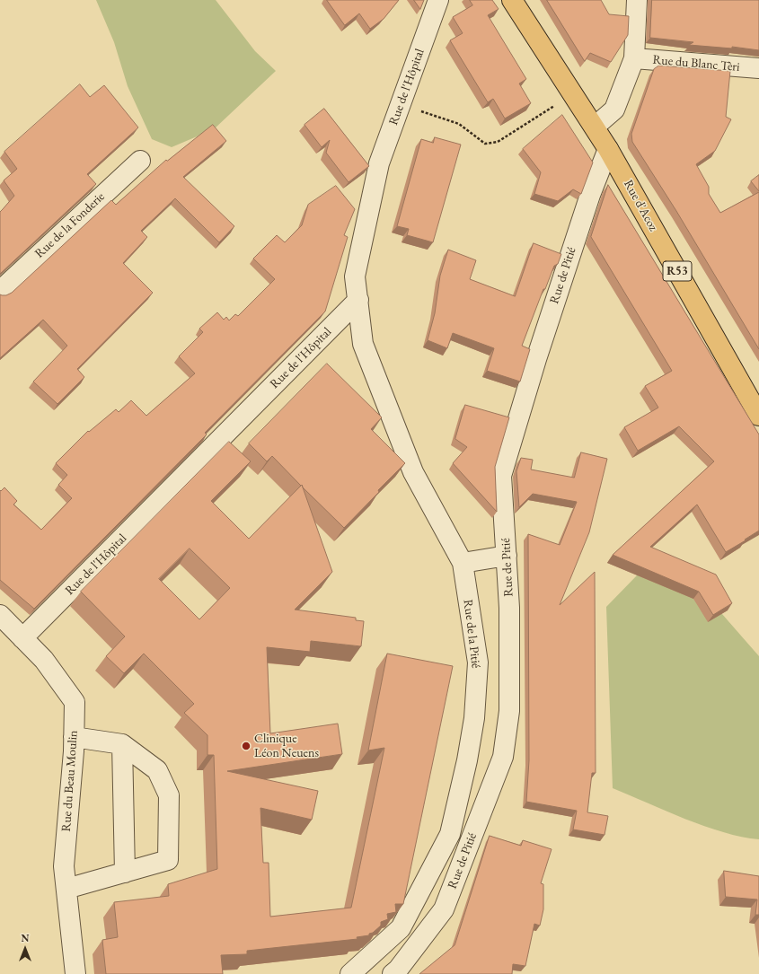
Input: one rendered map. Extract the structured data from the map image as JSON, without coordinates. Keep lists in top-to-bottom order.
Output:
{
  "streets": {
    "main road": ["Rue d'Acoz", "R53"],
    "street": [
      "Rue du Blanc Tèri",
      "Rue de l'Hôpital",
      "Rue de la Fonderie",
      "Rue de Pitié",
      "Rue de la Pitié",
      "Rue du Beau Moulin"
    ]
  },
  "crossings": [
    ["Rue de l'Hôpital", "Rue de la Pitié"],
    ["Rue de l'Hôpital", "Rue du Beau Moulin"],
    ["Rue d'Acoz", "Rue de Pitié"]
  ],
  "places": ["Clinique Léon Neuens"],
  "north": "top"
}
